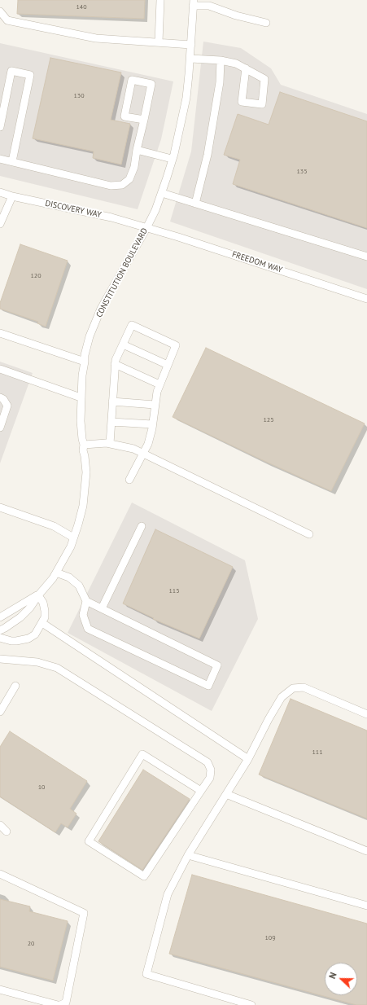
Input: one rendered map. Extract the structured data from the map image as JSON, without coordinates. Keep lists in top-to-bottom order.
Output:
{
  "streets": {
    "street": ["DISCOVERY WAY", "FREEDOM WAY", "CONSTITUTION BOULEVARD"]
  },
  "crossings": [
    ["DISCOVERY WAY", "FREEDOM WAY"],
    ["DISCOVERY WAY", "CONSTITUTION BOULEVARD"],
    ["FREEDOM WAY", "CONSTITUTION BOULEVARD"]
  ],
  "house_numbers": [
    "140",
    "130",
    "135",
    "120",
    "125",
    "115",
    "111",
    "10",
    "109",
    "20"
  ],
  "north": "left"
}
